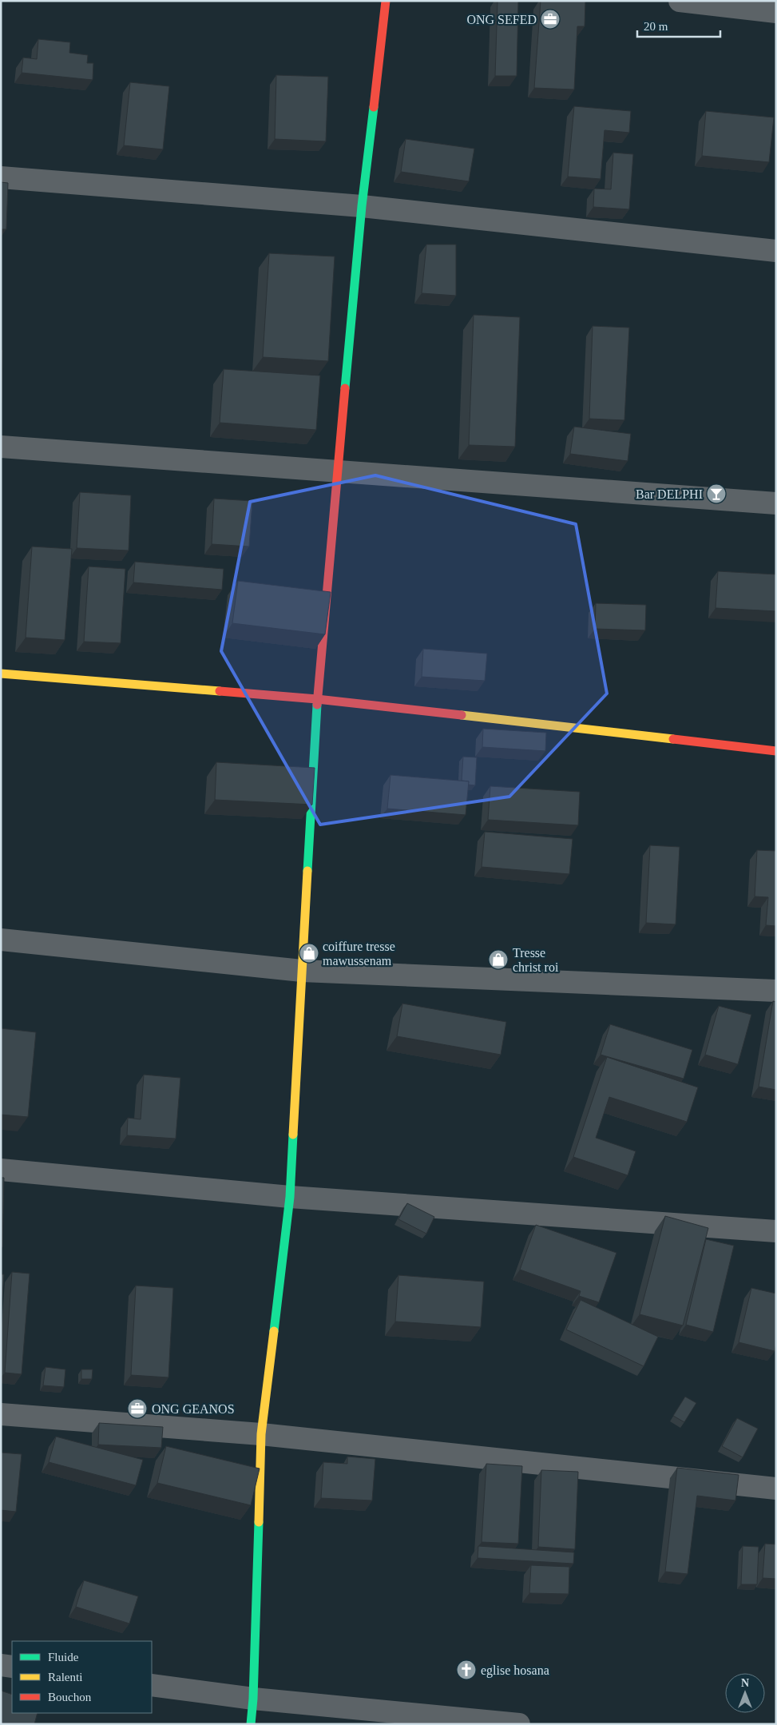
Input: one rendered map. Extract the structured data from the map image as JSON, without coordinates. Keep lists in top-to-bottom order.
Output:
{
  "places": {
    "office": ["ONG SEFED", "ONG GEANOS"],
    "bar": ["Bar DELPHI"],
    "shop": ["coiffure tresse mawussenam", "Tresse christ roi"],
    "church": ["eglise hosana"]
  },
  "legend": ["Fluide", "Ralenti", "Bouchon"],
  "scale_bar": "20 m",
  "north": "top"
}
